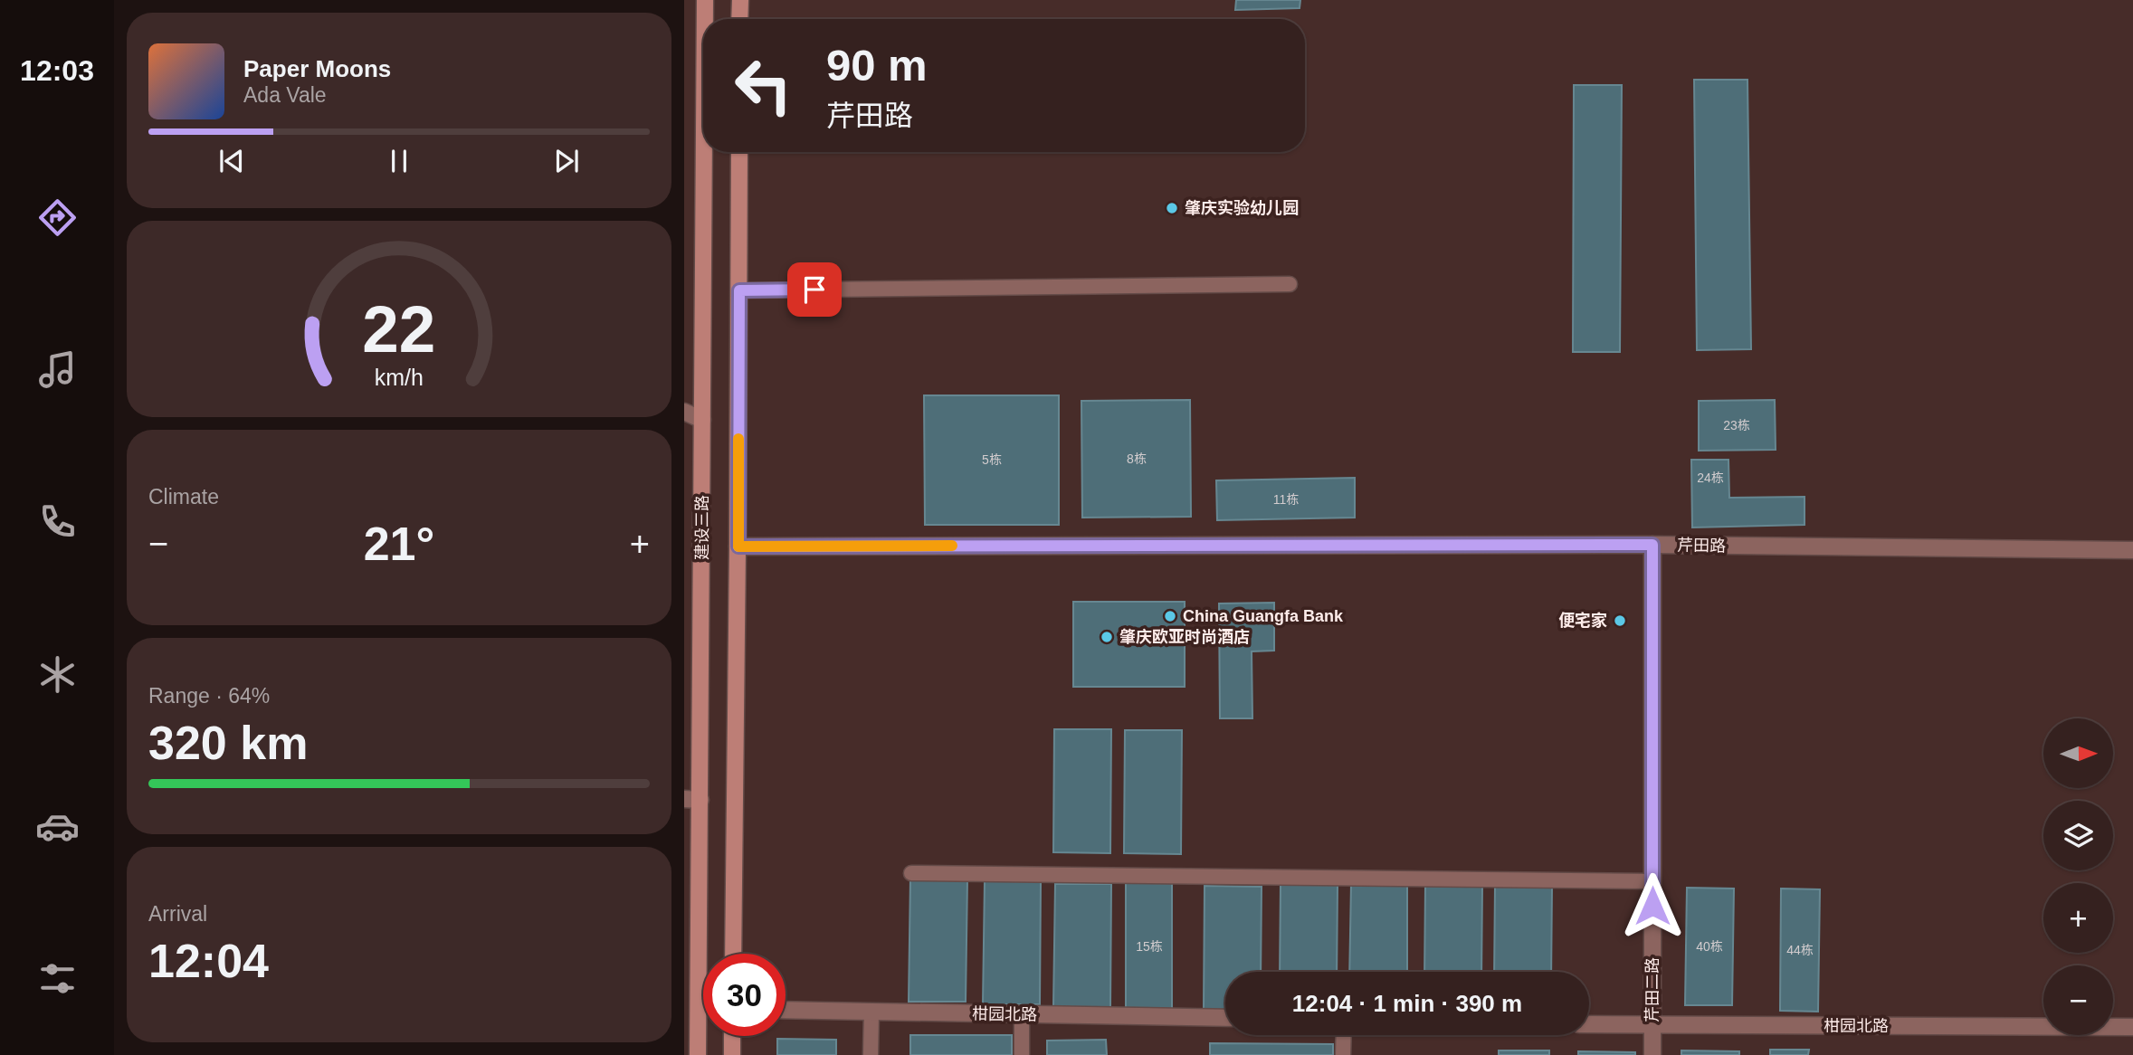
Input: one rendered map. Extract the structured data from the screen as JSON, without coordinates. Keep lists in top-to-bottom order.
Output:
{
  "streets": {
    "main road": ["建设三路"],
    "street": ["芹田路", "芹田二路", "柑园北路"]
  },
  "crossings": [
    ["芹田路", "芹田二路"],
    ["芹田二路", "柑园北路"]
  ],
  "places": [
    "肇庆实验幼儿园",
    "China Guangfa Bank",
    "便宅家",
    "肇庆欧亚时尚酒店"
  ],
  "house_numbers": [
    "23栋",
    "8栋",
    "5栋",
    "24栋",
    "11栋",
    "15栋",
    "40栋",
    "44栋"
  ],
  "north": "right",
  "page": {
    "tabs": "12:03",
    "turn": ["90 m", "芹田路"],
    "song": ["Paper Moons", "Ada Vale"],
    "tile": [
      "Climate",
      ["Range · 64%", "320 km"],
      ["Arrival", "12:04"]
    ],
    "heat": ["−", "21°", "+"],
    "map_buttons": ["+", "−"],
    "limit": "30",
    "trip": "12:04 · 1 min · 390 m",
    "gauge": ["22", "km/h"]
  }
}
